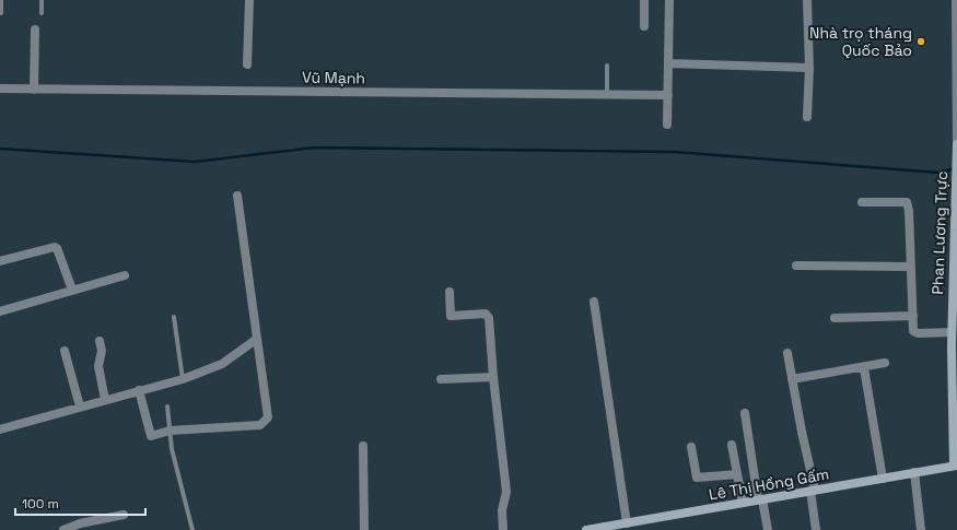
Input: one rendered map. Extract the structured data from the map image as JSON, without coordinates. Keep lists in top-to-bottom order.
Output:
{
  "streets": {
    "main road": ["Phan Lương Trực", "Lê Thị Hồng Gấm"],
    "street": ["Vũ Mạnh"]
  },
  "crossings": [
    ["Phan Lương Trực", "Lê Thị Hồng Gấm"]
  ],
  "places": ["Nhà trọ tháng Quốc Bảo"],
  "scale_bar": "100 m"
}
